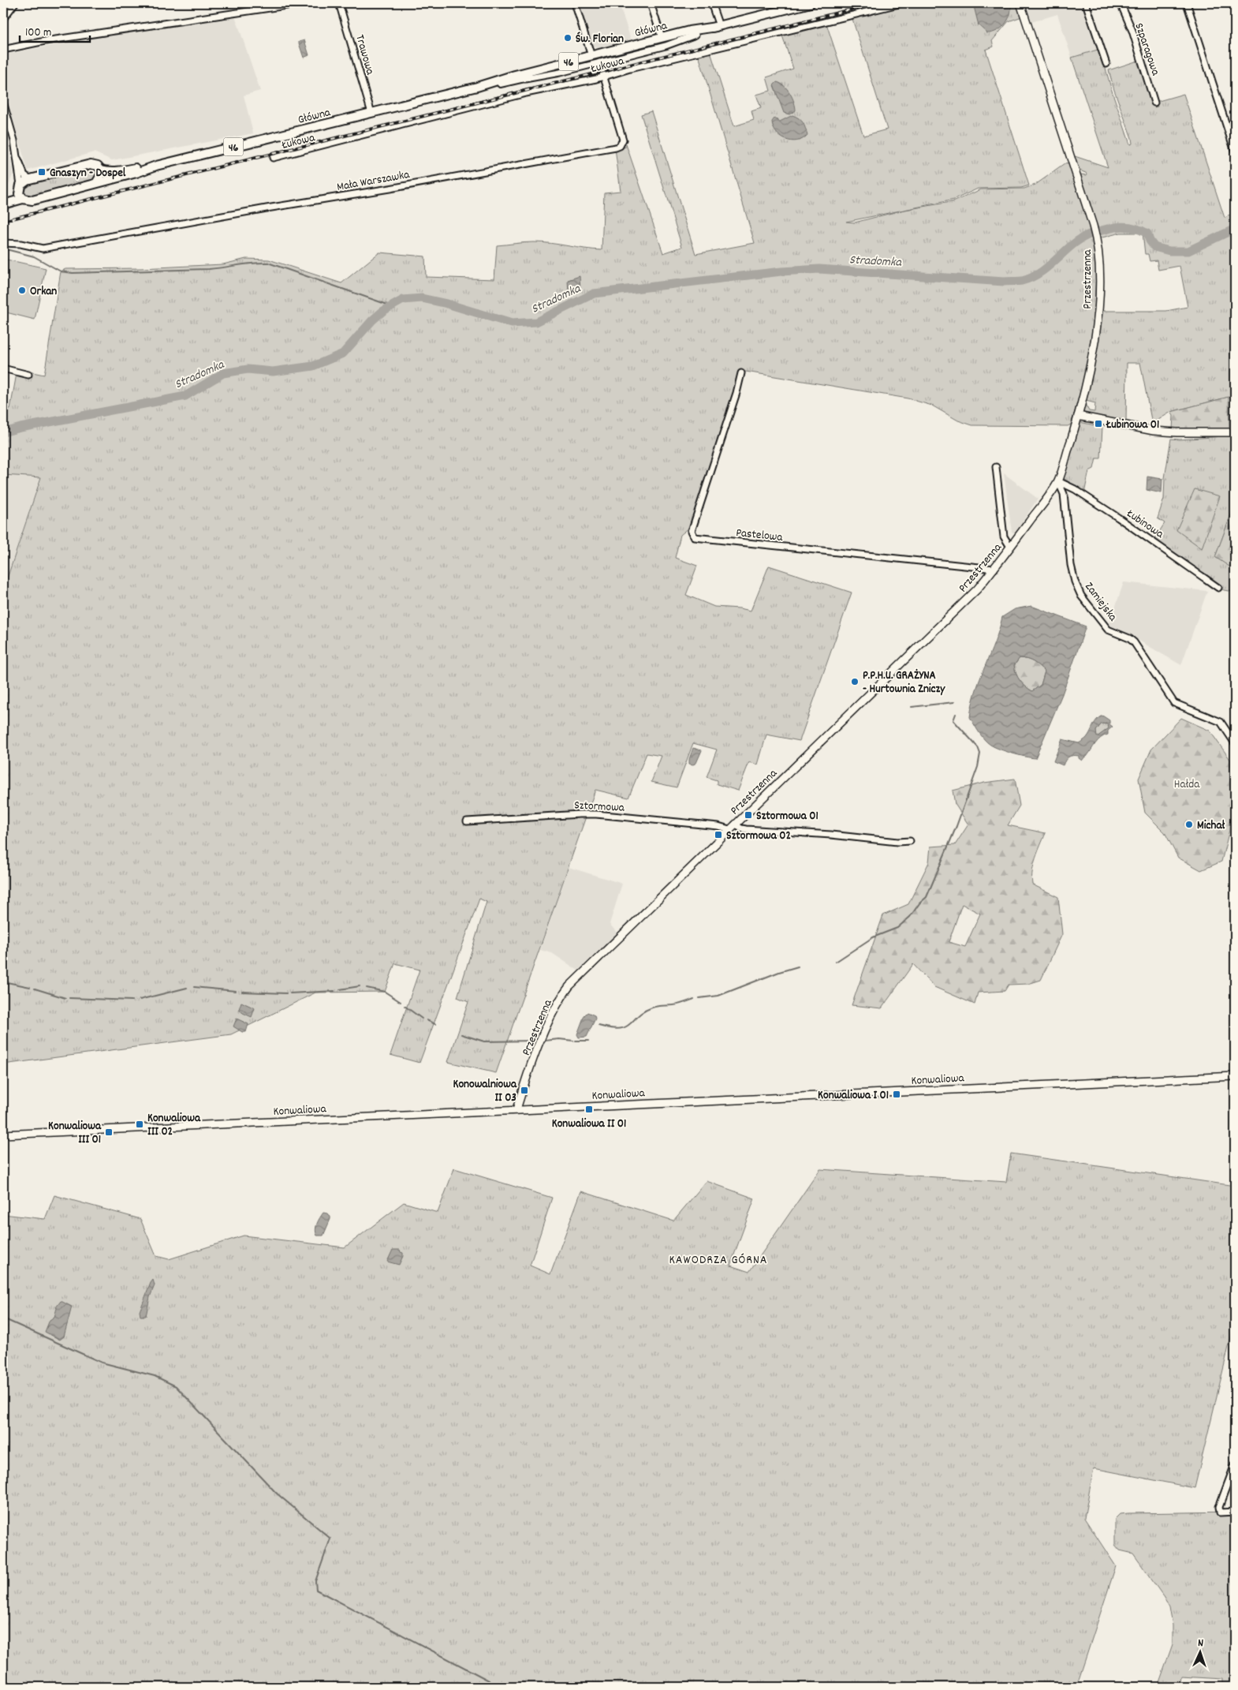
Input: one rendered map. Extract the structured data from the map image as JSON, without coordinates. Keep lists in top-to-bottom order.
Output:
{
  "streets": {
    "main road": ["Główna", "46"],
    "street": [
      "Szparagowa",
      "Trawowa",
      "Łukowa",
      "Mała Warszawka",
      "Przestrzenna",
      "Łubinowa",
      "Pastelowa",
      "Zamiejska",
      "Sztormowa",
      "Konwaliowa"
    ]
  },
  "crossings": [
    ["Główna", "Trawowa"],
    ["Główna", "46"],
    ["Główna", "Mała Warszawka"],
    ["Łukowa", "Mała Warszawka"],
    ["Przestrzenna", "Łubinowa"],
    ["Przestrzenna", "Pastelowa"],
    ["Przestrzenna", "Zamiejska"],
    ["Przestrzenna", "Sztormowa"],
    ["Przestrzenna", "Konwaliowa"],
    ["Łubinowa", "Zamiejska"]
  ],
  "districts": ["KAWODRZA GÓRNA"],
  "water": ["Stradomka"],
  "parks": ["Hałda"],
  "places": {
    "other": [
      "Św. Florian",
      "Orkan",
      "P.P.H.U. GRAŻYNA - Hurtownia Zniczy",
      "Michał"
    ],
    "transit": [
      "Gnaszyn - Dospel",
      "Łubinowa 01",
      "Sztormowa 01",
      "Sztormowa 02",
      "Konowalniowa II 03",
      "Konwaliowa I 01",
      "Konwaliowa II 01",
      "Konwaliowa III 02",
      "Konwaliowa III 01"
    ]
  },
  "scale_bar": "100 m",
  "north": "top"
}
